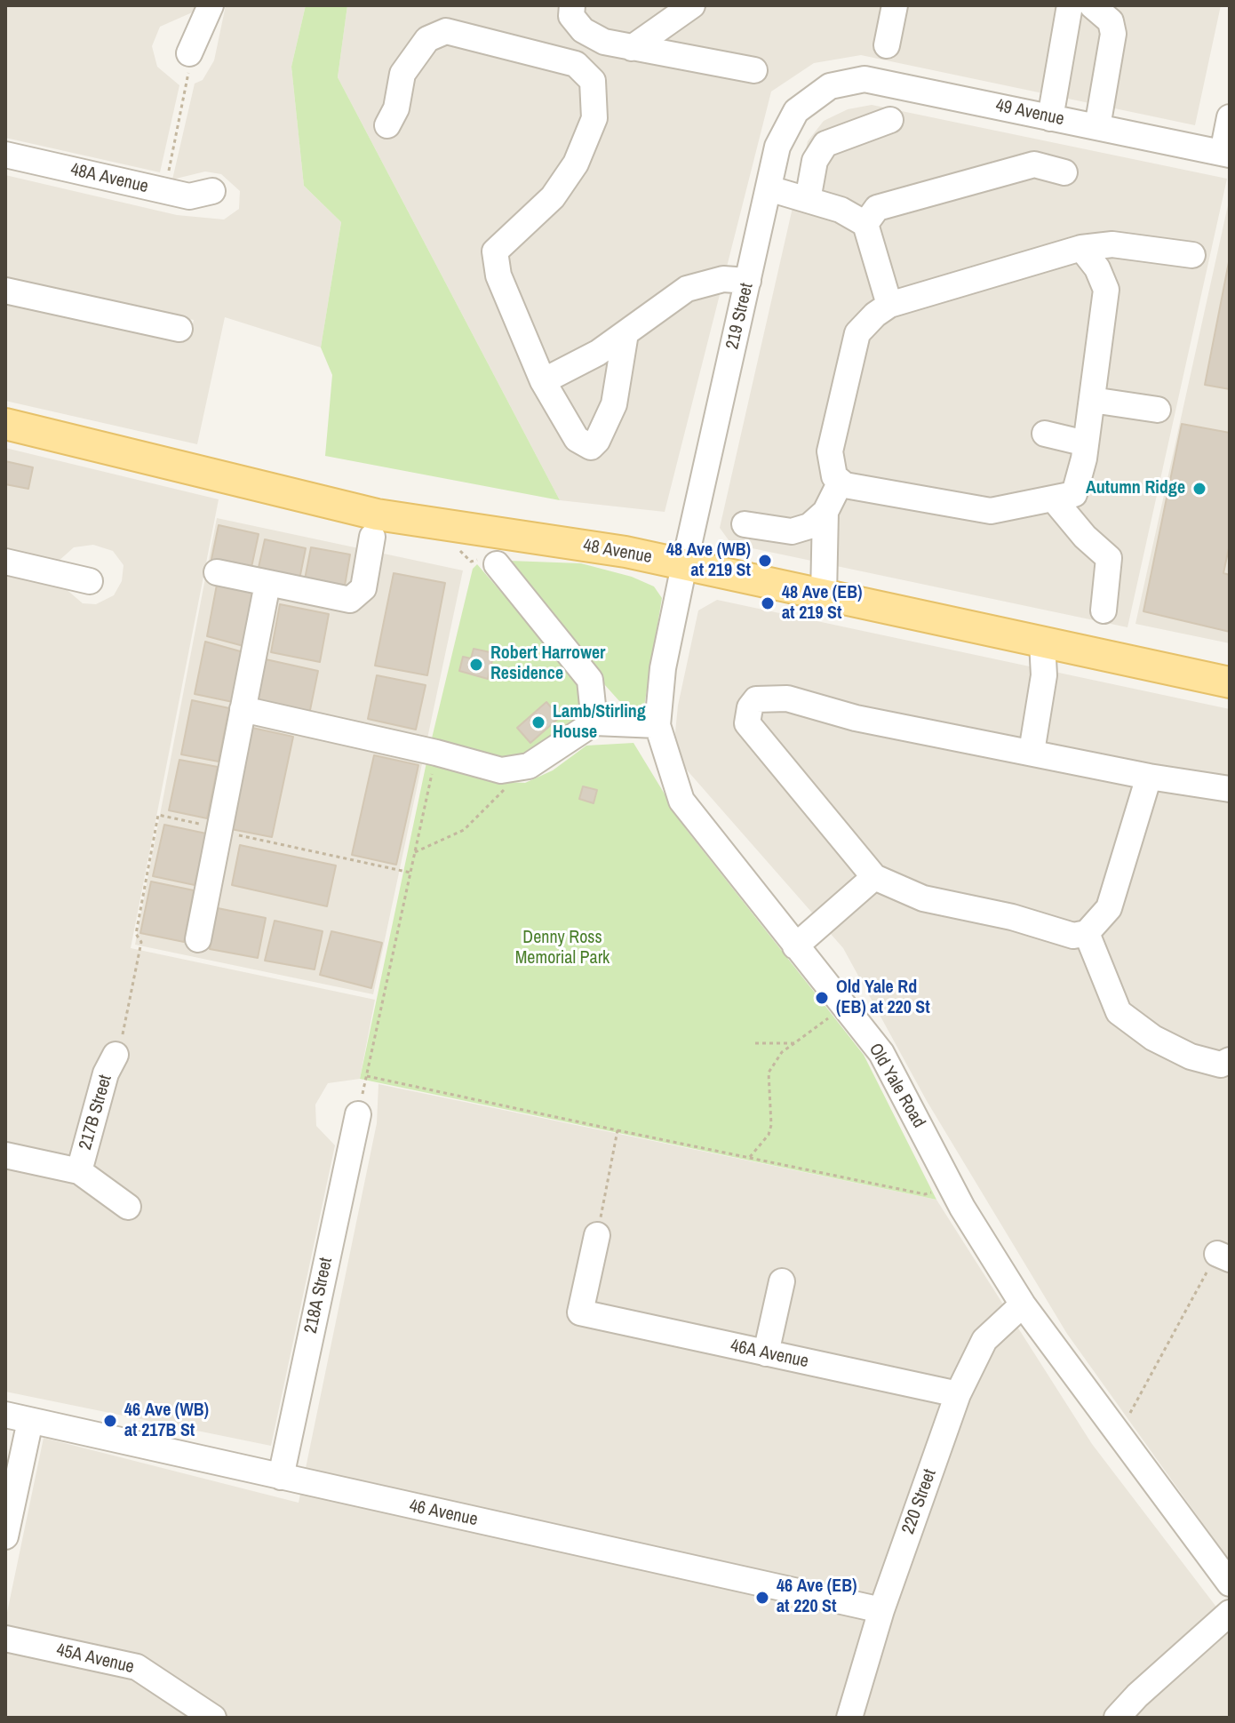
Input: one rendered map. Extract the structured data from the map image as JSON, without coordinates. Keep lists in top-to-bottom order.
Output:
{
  "streets": {
    "main road": ["48 Avenue"],
    "street": [
      "49 Avenue",
      "48A Avenue",
      "219 Street",
      "Old Yale Road",
      "217B Street",
      "218A Street",
      "46A Avenue",
      "220 Street",
      "46 Avenue",
      "45A Avenue"
    ]
  },
  "crossings": [
    ["49 Avenue", "219 Street"],
    ["219 Street", "48 Avenue"],
    ["219 Street", "Old Yale Road"],
    ["48 Avenue", "Old Yale Road"],
    ["Old Yale Road", "220 Street"],
    ["218A Street", "46 Avenue"],
    ["46A Avenue", "220 Street"],
    ["220 Street", "46 Avenue"]
  ],
  "parks": ["Denny Ross Memorial Park"],
  "places": [
    "Autumn Ridge",
    "48 Ave (WB) at 219 St",
    "48 Ave (EB) at 219 St",
    "Robert Harrower Residence",
    "Lamb/Stirling House",
    "Old Yale Rd (EB) at 220 St",
    "46 Ave (WB) at 217B St",
    "46 Ave (EB) at 220 St"
  ]
}
